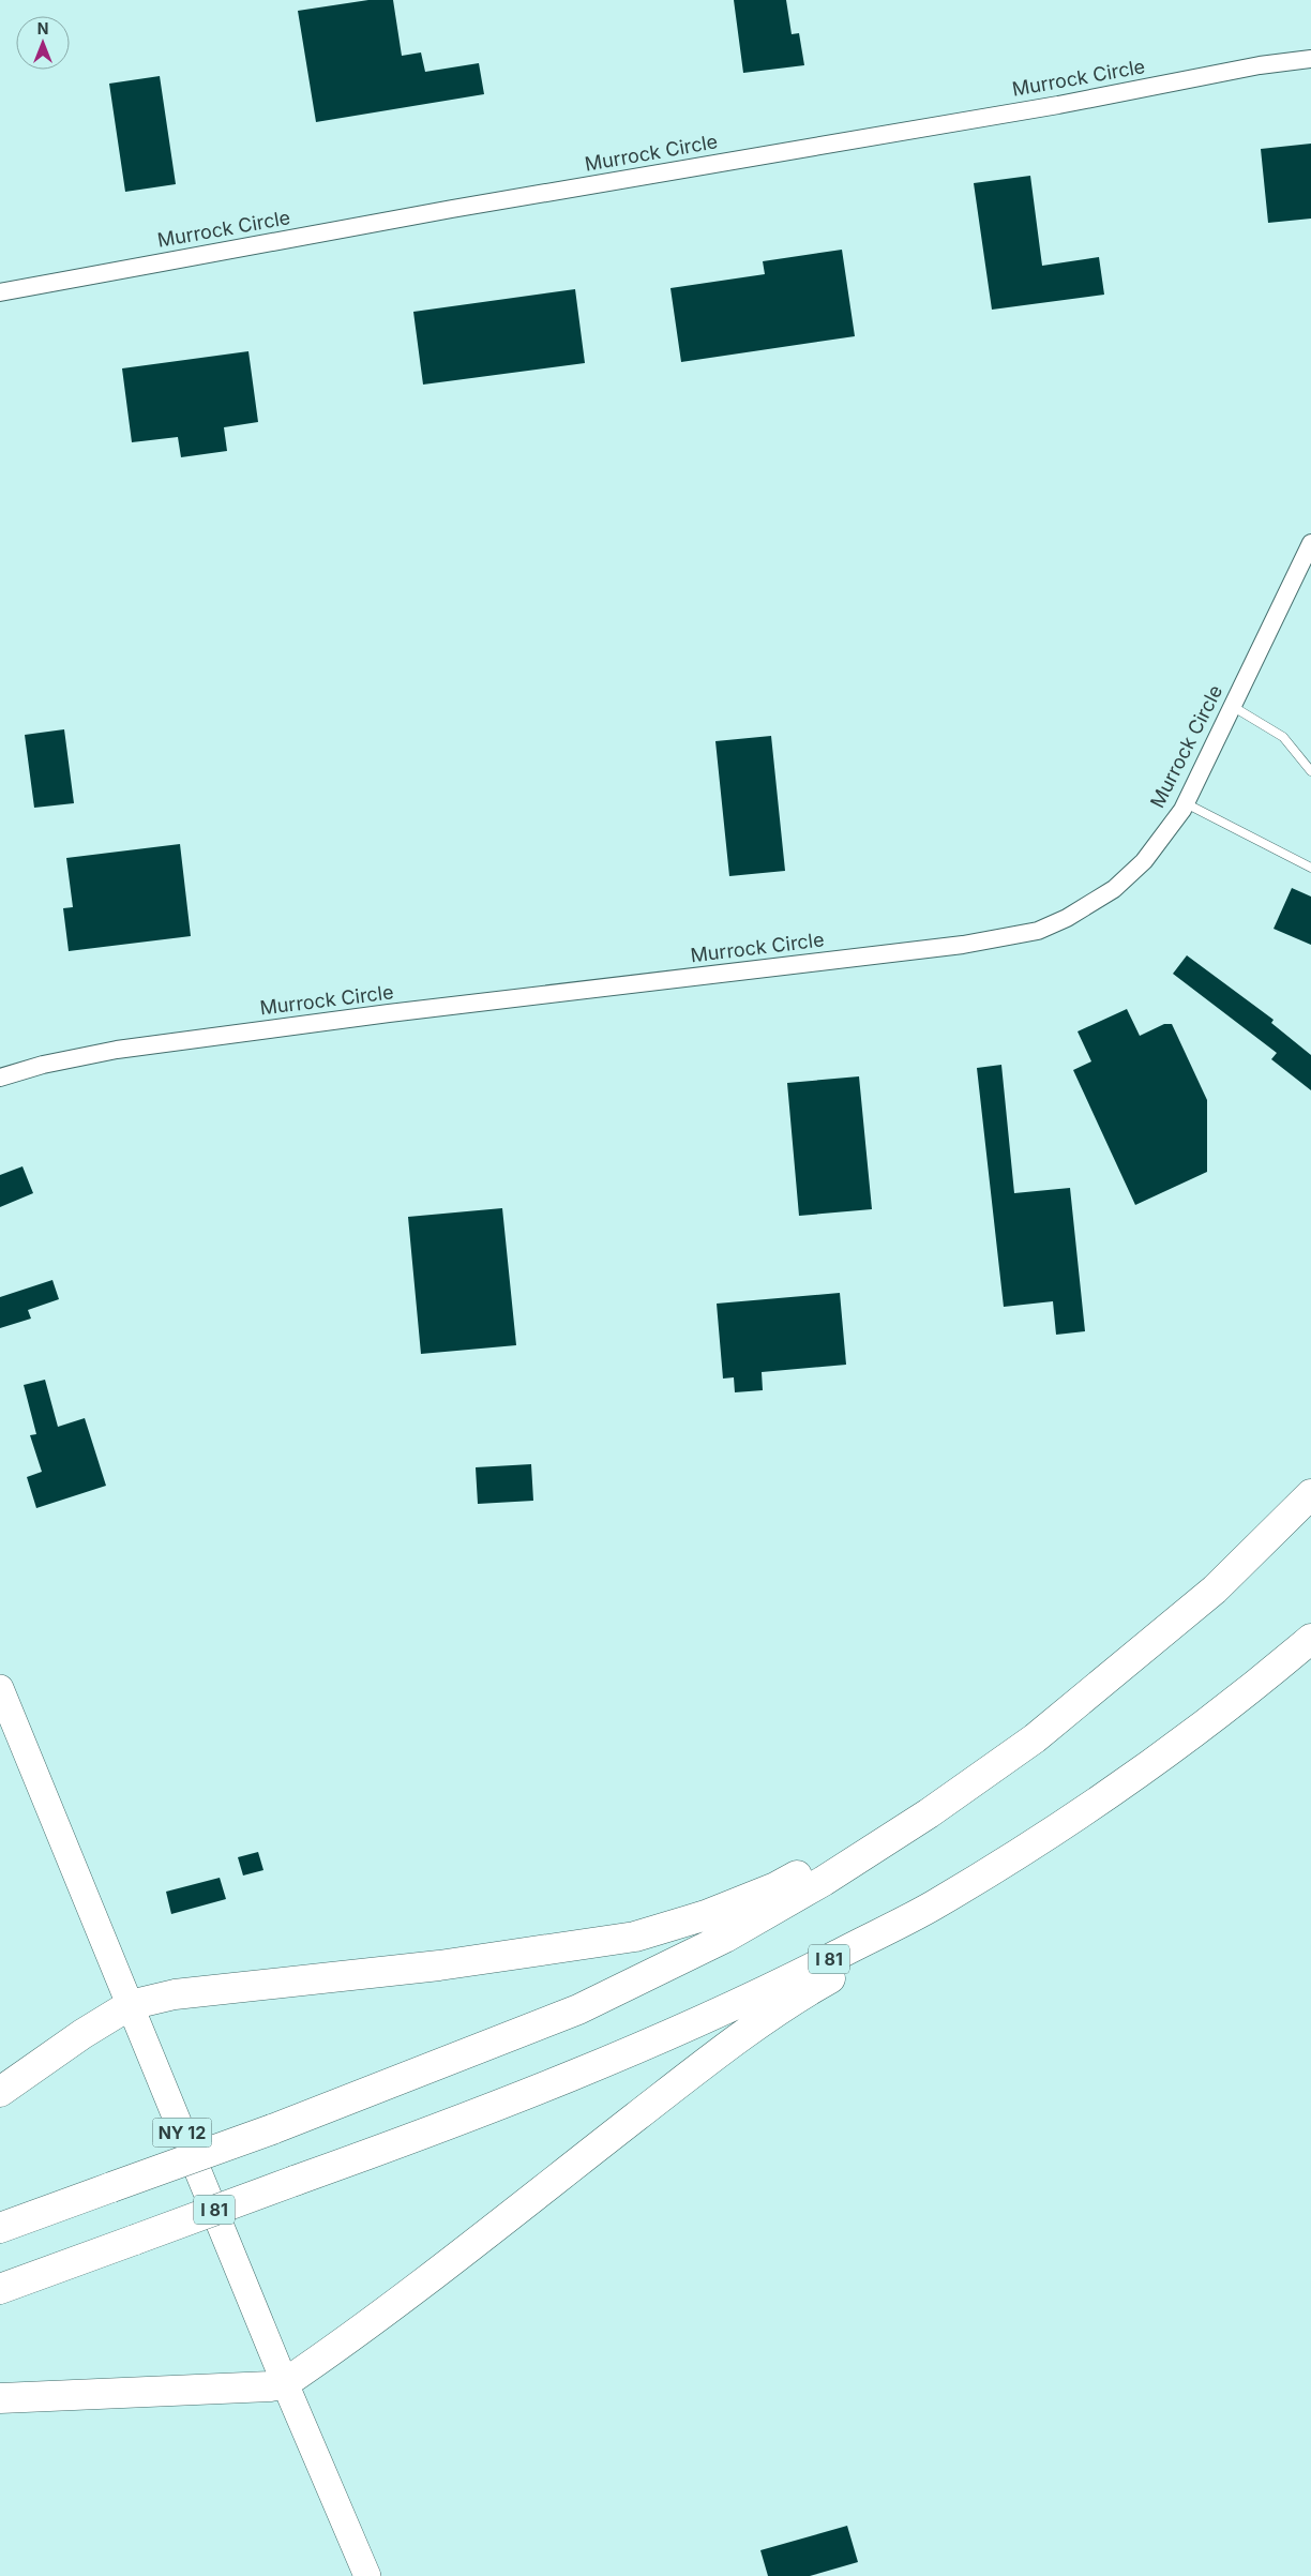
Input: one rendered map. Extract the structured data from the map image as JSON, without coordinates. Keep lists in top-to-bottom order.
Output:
{
  "streets": {
    "highway": ["I 81"],
    "main road": ["NY 12"],
    "street": ["Murrock Circle"]
  },
  "north": "top"
}
